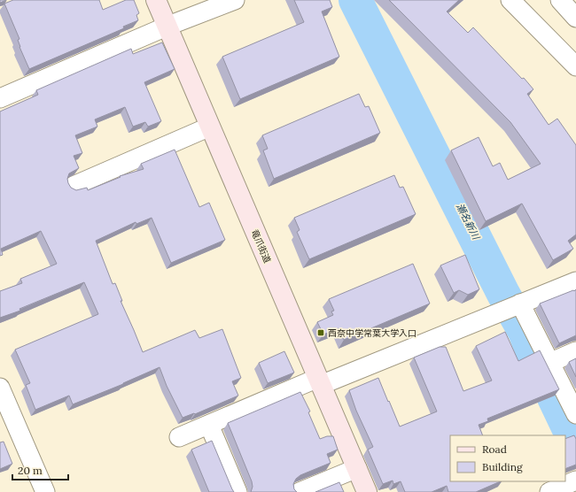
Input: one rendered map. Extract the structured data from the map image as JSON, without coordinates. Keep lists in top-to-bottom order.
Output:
{
  "streets": {
    "main road": ["竜爪街道"]
  },
  "water": ["瀬名新川"],
  "places": {
    "transit": ["西奈中学常葉大学入口"]
  },
  "legend": ["Road", "Building"],
  "scale_bar": "20 m"
}
